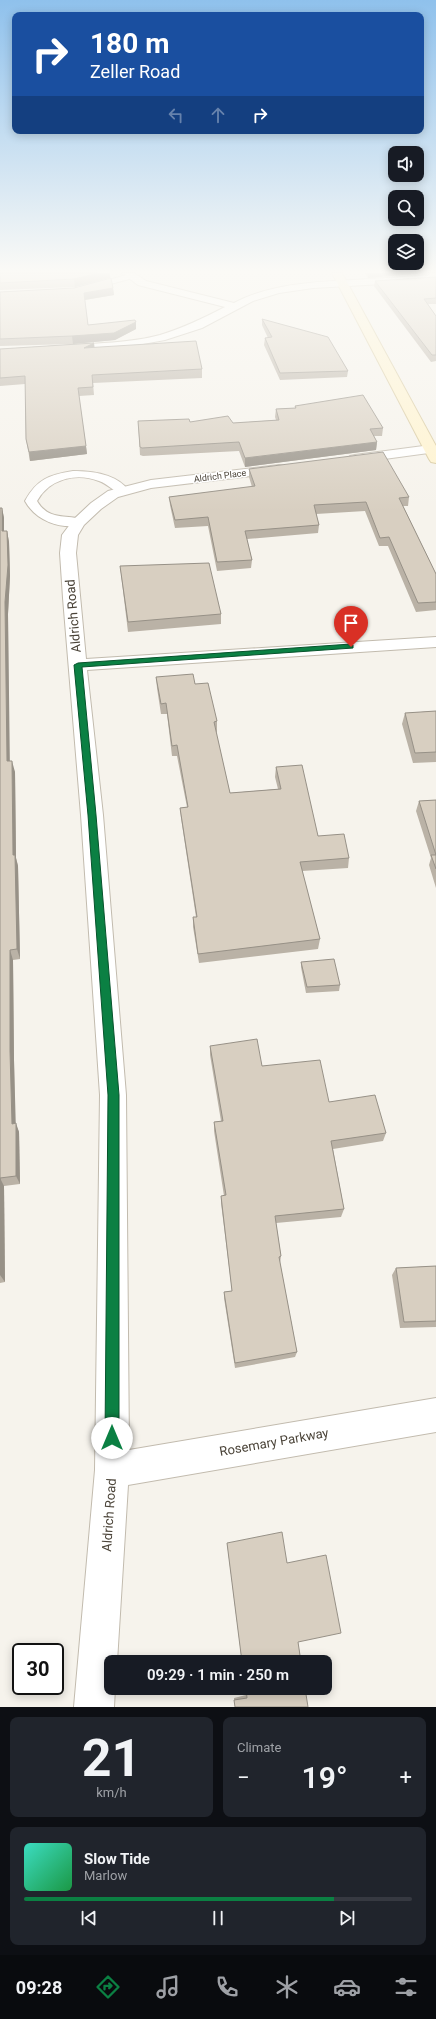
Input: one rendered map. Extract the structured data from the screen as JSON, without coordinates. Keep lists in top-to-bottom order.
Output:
{
  "streets": {
    "street": ["Aldrich Place", "Aldrich Road", "Rosemary Parkway"]
  },
  "crossings": [
    ["Aldrich Place", "Aldrich Road"],
    ["Aldrich Road", "Rosemary Parkway"]
  ],
  "page": {
    "turn": ["180 m", "Zeller Road"],
    "limit": "30",
    "trip": "09:29 · 1 min · 250 m",
    "tile": [
      ["21", "km/h"],
      "Climate"
    ],
    "heat": ["−", "19°", "+"],
    "song": ["Slow Tide", "Marlow"],
    "tabs": "09:28"
  }
}
